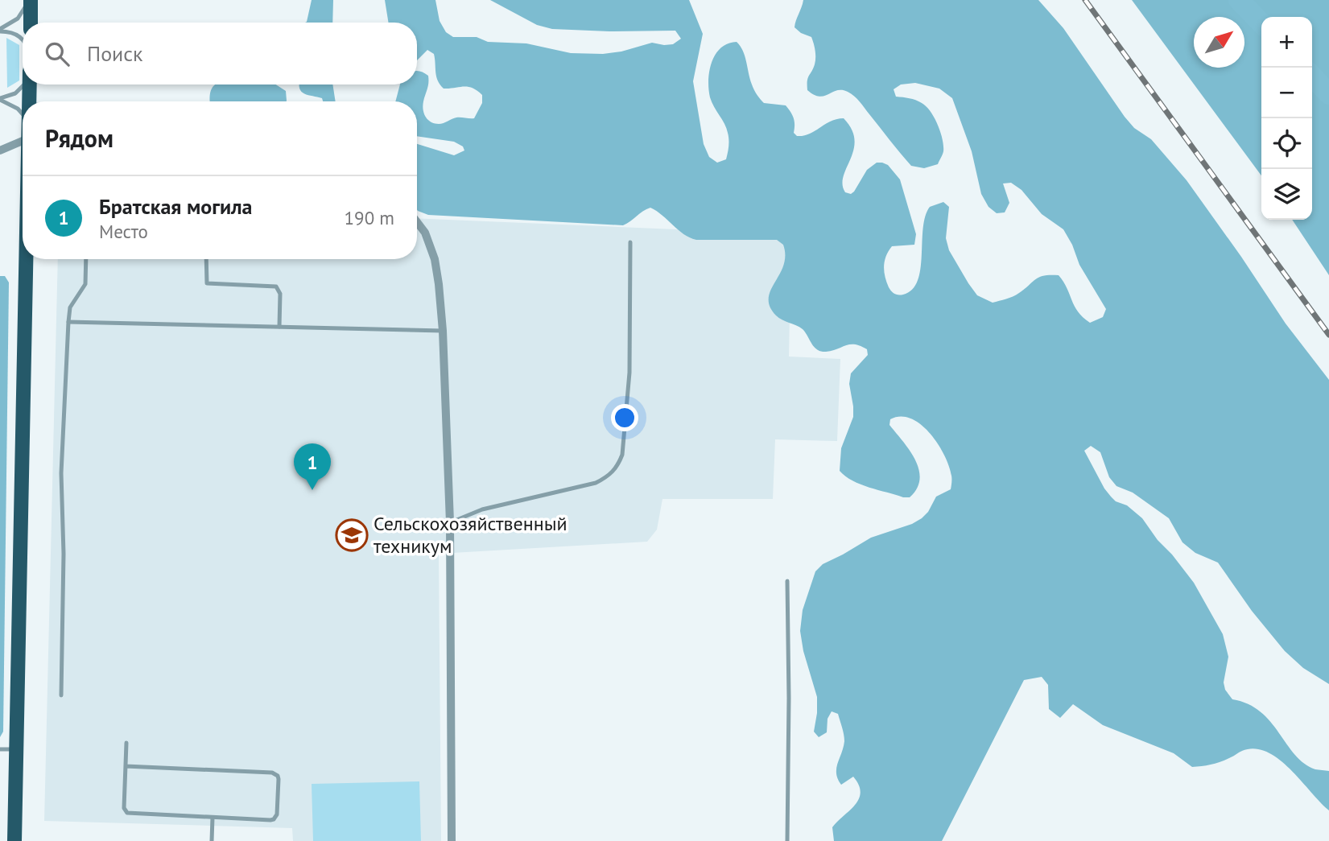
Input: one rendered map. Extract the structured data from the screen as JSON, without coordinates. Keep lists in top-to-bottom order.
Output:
{
  "places": {
    "school or university": ["Сельскохозяйственный техникум"]
  },
  "north": "top right",
  "page": {
    "map_buttons": ["+", "−"],
    "search": "Поиск",
    "heading": "Рядом",
    "list": [
      {
        "mark": "1",
        "name": "Братская могила",
        "note": "Место",
        "value": "190 m"
      }
    ],
    "pins": "1"
  }
}
